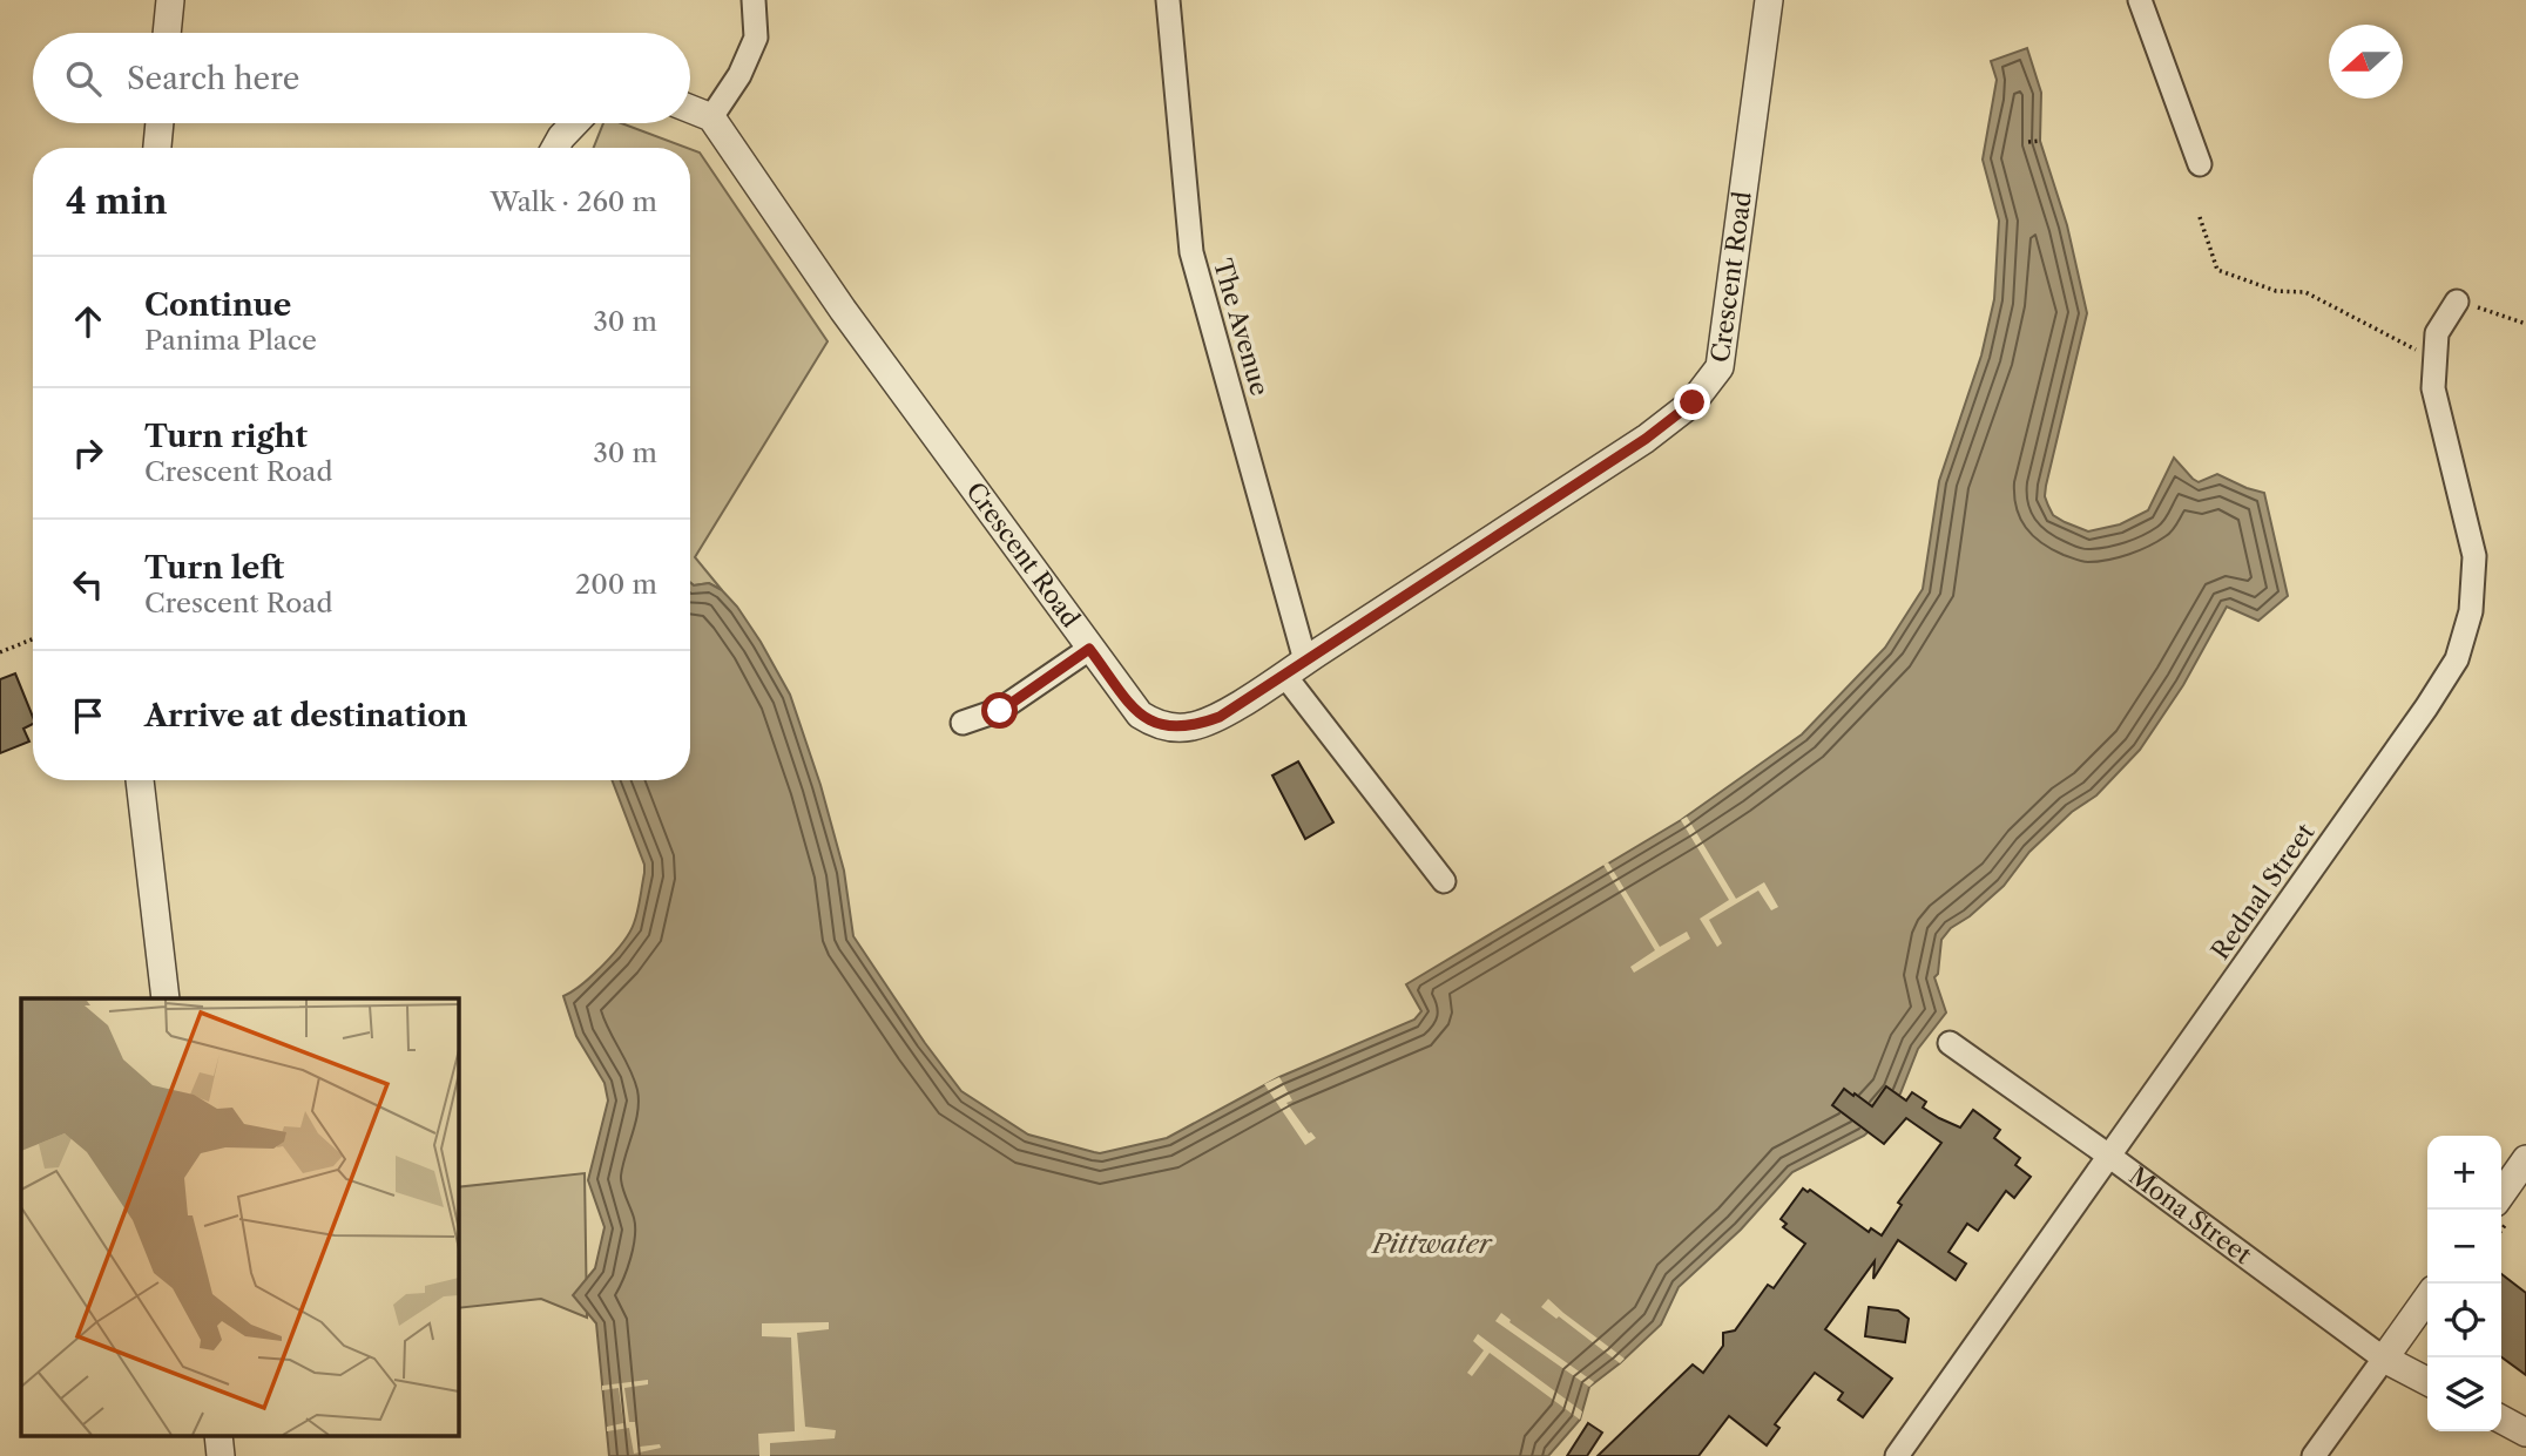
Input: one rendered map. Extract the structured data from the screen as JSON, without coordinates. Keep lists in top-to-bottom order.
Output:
{
  "streets": {
    "street": [
      "Crescent Road",
      "The Avenue",
      "Rednal Street",
      "Mona Street"
    ]
  },
  "crossings": [
    ["Crescent Road", "The Avenue"],
    ["Rednal Street", "Mona Street"]
  ],
  "water": ["Pittwater"],
  "north": "left",
  "page": {
    "search": "Search here",
    "heading": ["4 min", "Walk · 260 m"],
    "list": [
      ["Continue", "Panima Place", "30 m"],
      ["Turn right", "Crescent Road", "30 m"],
      ["Turn left", "Crescent Road", "200 m"],
      "Arrive at destination"
    ],
    "map_buttons": ["+", "−"]
  }
}
